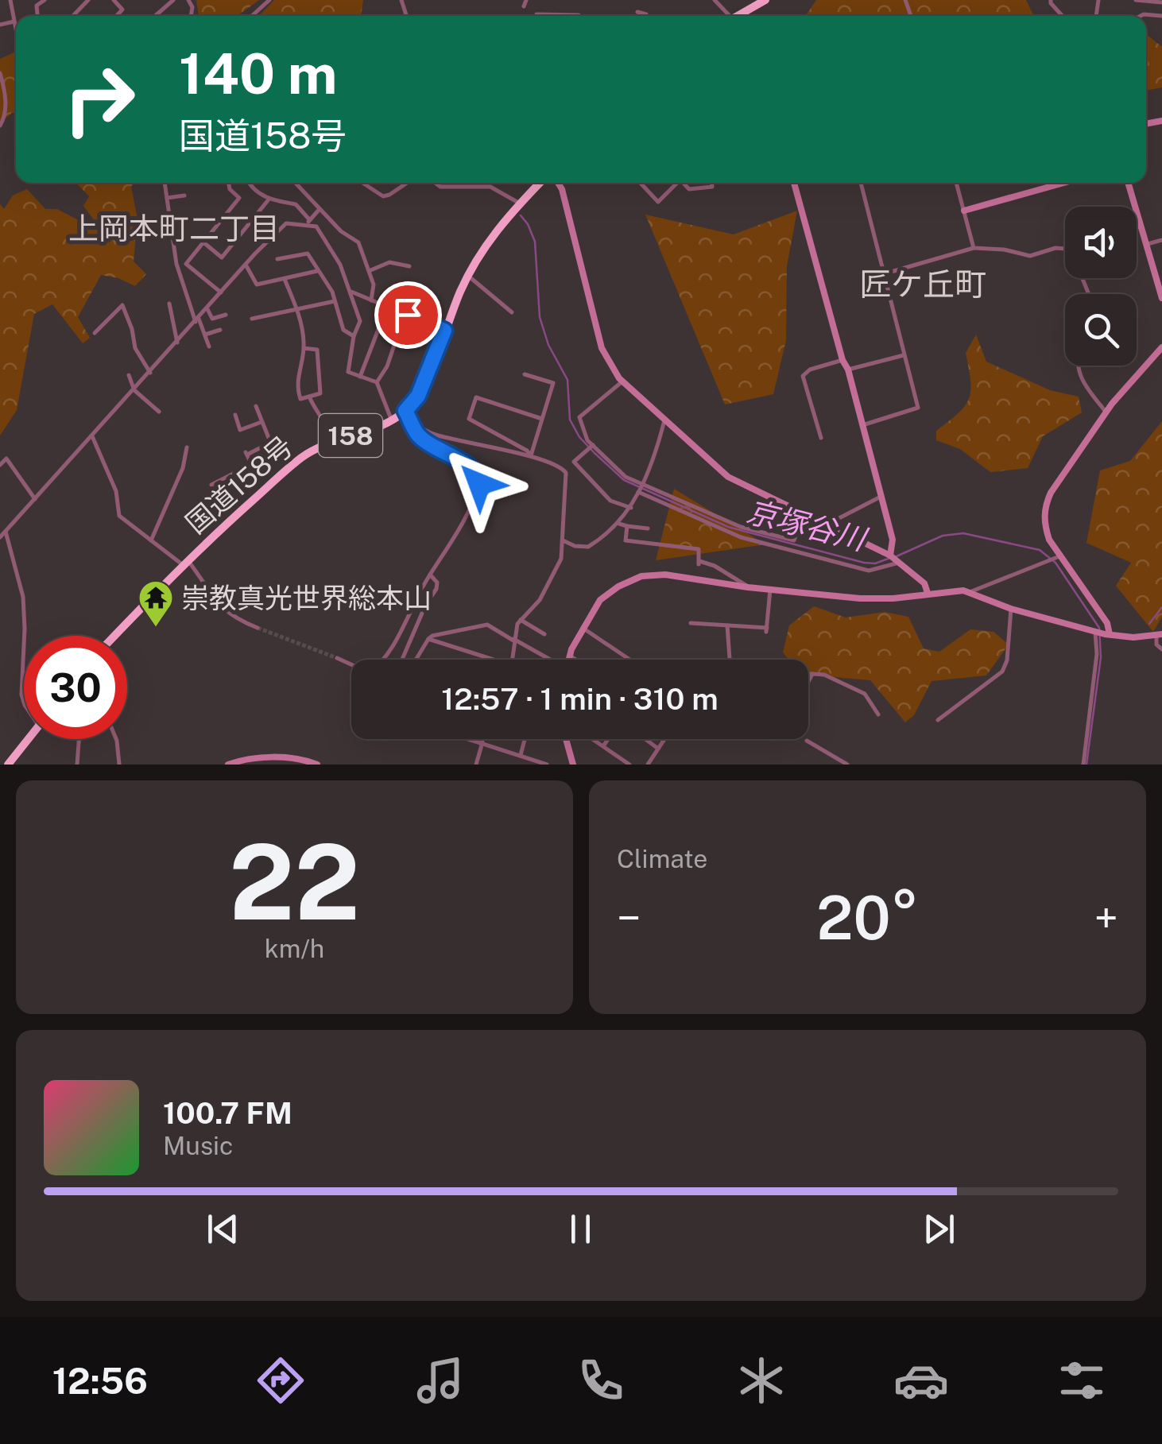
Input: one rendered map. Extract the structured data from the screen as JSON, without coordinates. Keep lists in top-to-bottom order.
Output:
{
  "streets": {
    "highway": ["158", "国道158号"]
  },
  "districts": ["上岡本町二丁目", "匠ケ丘町"],
  "water": ["京塚谷川"],
  "places": {
    "temple": ["崇教真光世界総本山"]
  },
  "page": {
    "turn": ["140 m", "国道158号"],
    "limit": "30",
    "trip": "12:57 · 1 min · 310 m",
    "tile": [
      ["22", "km/h"],
      "Climate"
    ],
    "heat": ["−", "20°", "+"],
    "song": ["100.7 FM", "Music"],
    "tabs": "12:56"
  }
}
